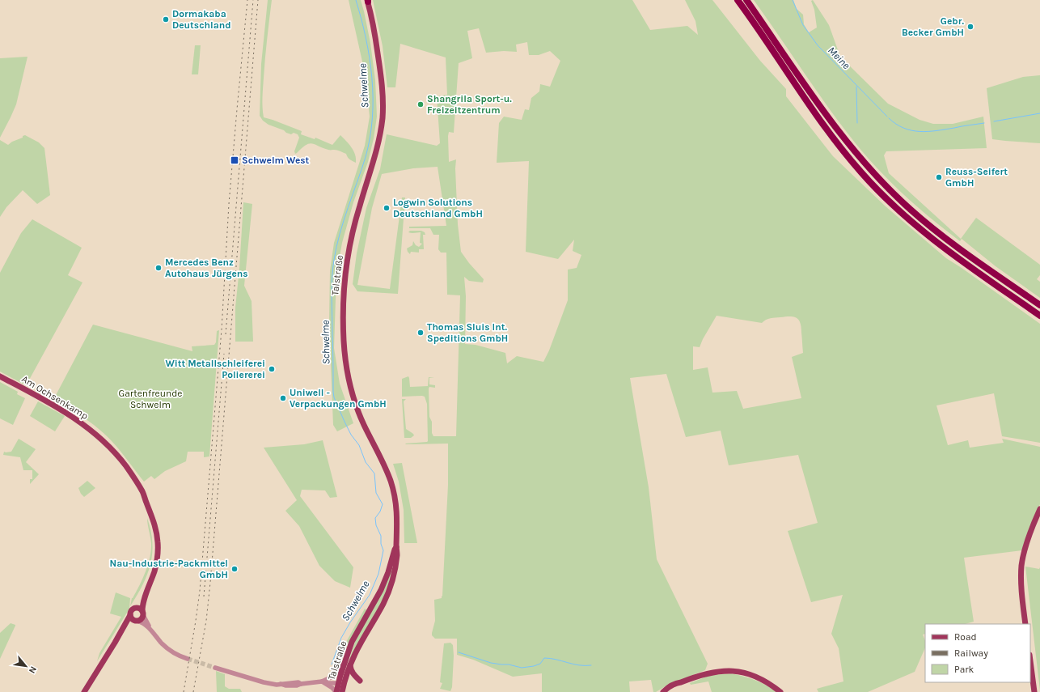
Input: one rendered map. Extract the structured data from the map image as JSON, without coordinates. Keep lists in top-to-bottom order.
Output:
{
  "streets": {
    "main road": ["Talstraße", "Am Ochsenkamp"]
  },
  "water": ["Meine", "Schwelme"],
  "parks": ["Gartenfreunde Schwelm"],
  "places": {
    "other": [
      "Dormakaba Deutschland",
      "Gebr. Becker GmbH",
      "Shangrila Sport-u. Freizeitzentrum",
      "Reuss-Seifert GmbH",
      "Logwin Solutions Deutschland GmbH",
      "Mercedes Benz Autohaus Jürgens",
      "Thomas Sluis Int. Speditions GmbH",
      "Witt Metallschleiferei Poliererei",
      "Uniwell - Verpackungen GmbH",
      "Nau-Industrie-Packmittel GmbH"
    ],
    "transit": ["Schwelm West"]
  },
  "legend": ["Road", "Railway", "Park"],
  "north": "bottom right"
}
